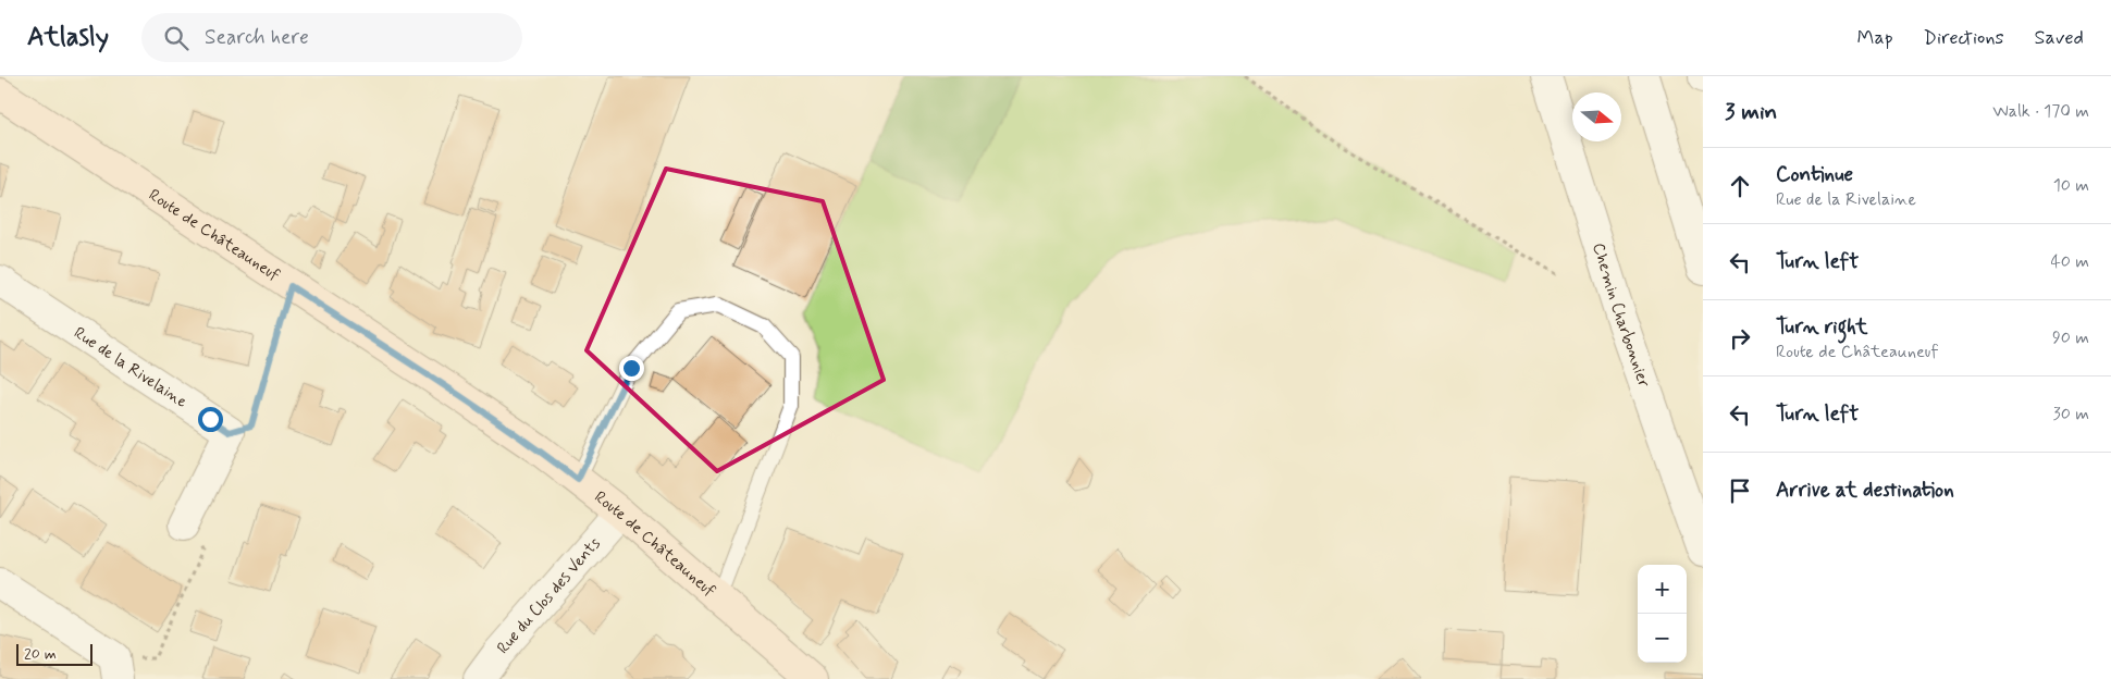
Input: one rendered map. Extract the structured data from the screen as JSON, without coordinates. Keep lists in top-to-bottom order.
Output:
{
  "streets": {
    "main road": ["Route de Châteauneuf"],
    "street": ["Chemin Charbonnier", "Rue de la Rivelaine", "Rue du Clos des Vents"]
  },
  "crossings": [
    ["Route de Châteauneuf", "Rue du Clos des Vents"]
  ],
  "scale_bar": "20 m",
  "north": "right",
  "page": {
    "header": "Atlasly",
    "search": "Search here",
    "nav": ["Map", "Directions", "Saved"],
    "heading": ["3 min", "Walk · 170 m"],
    "list": [
      ["Continue", "Rue de la Rivelaine", "10 m"],
      ["Turn left", "40 m"],
      ["Turn right", "Route de Châteauneuf", "90 m"],
      ["Turn left", "30 m"],
      "Arrive at destination"
    ],
    "map_buttons": ["+", "−"],
    "scale": "20 m"
  }
}
